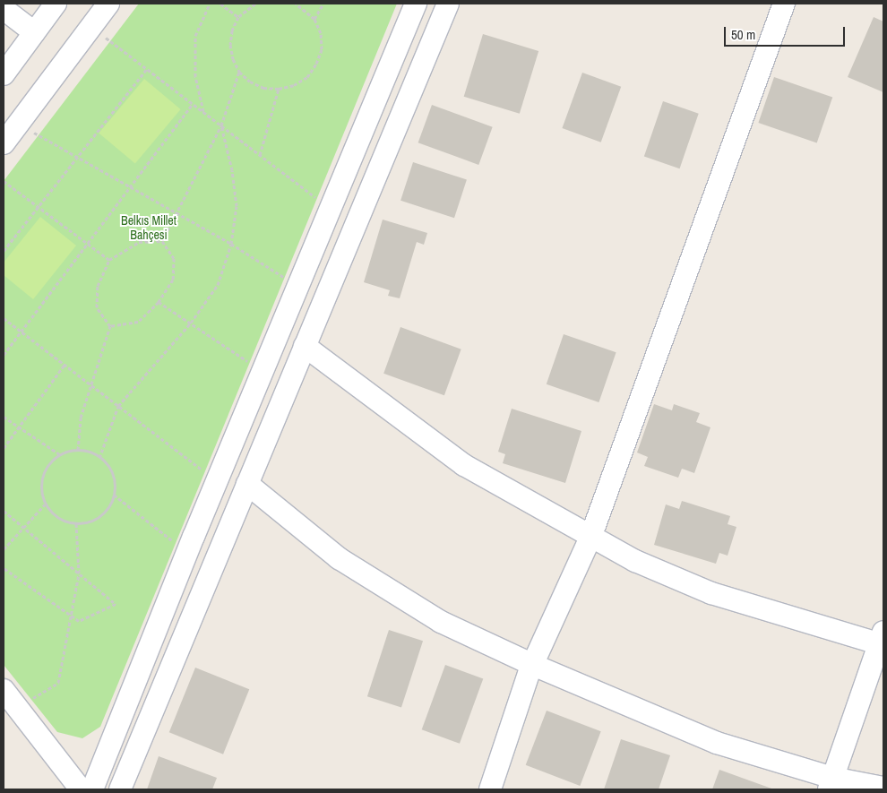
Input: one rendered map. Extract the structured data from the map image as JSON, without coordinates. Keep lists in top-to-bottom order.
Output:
{
  "parks": ["Belkıs Millet Bahçesi"],
  "scale_bar": "50 m"
}
